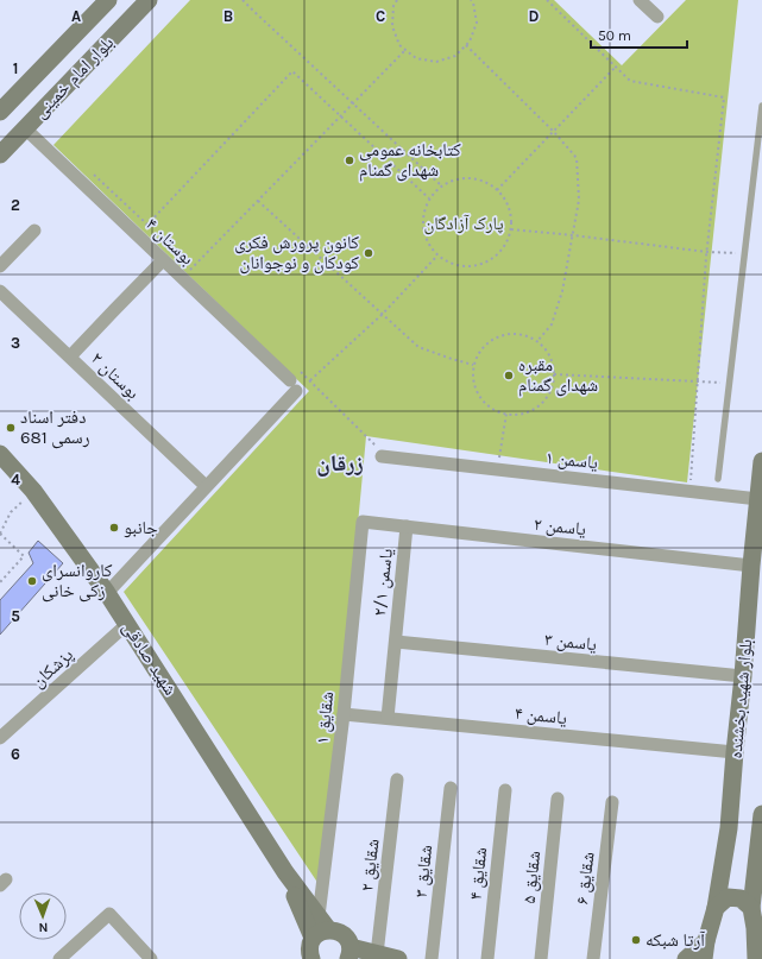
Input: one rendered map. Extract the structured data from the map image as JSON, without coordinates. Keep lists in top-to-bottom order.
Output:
{
  "streets": {
    "main road": ["بلوار امام خمینی", "شهید صادقی", "بلوار شهید بخشنده"],
    "street": [
      "بوستان ۴",
      "بوستان ۲",
      "یاسمن ۱",
      "یاسمن ۲",
      "یاسمن ۲/۱",
      "یاسمن ۳",
      "پزشکان",
      "یاسمن ۴",
      "شقایق ۱",
      "شقایق ۲",
      "شقایق ۳",
      "شقایق ۴",
      "شقایق ۵",
      "شقایق ۶"
    ]
  },
  "crossings": [
    ["بلوار امام خمینی", "بوستان ۴"],
    ["بوستان ۴", "بوستان ۲"],
    ["یاسمن ۱", "بلوار شهید بخشنده"],
    ["یاسمن ۲", "یاسمن ۲/۱"],
    ["یاسمن ۲", "بلوار شهید بخشنده"],
    ["یاسمن ۲", "شقایق ۱"],
    ["یاسمن ۲/۱", "یاسمن ۳"],
    ["یاسمن ۲/۱", "یاسمن ۴"],
    ["یاسمن ۳", "بلوار شهید بخشنده"],
    ["شهید صادقی", "پزشکان"],
    ["شهید صادقی", "شقایق ۱"],
    ["بلوار شهید بخشنده", "یاسمن ۴"],
    ["یاسمن ۴", "شقایق ۱"]
  ],
  "districts": ["زرقان"],
  "parks": ["پارک آزادگان"],
  "places": [
    "کتابخانه عمومی شهدای گمنام",
    "کانون پرورش فکری کودکان و نوجوانان",
    "مقبره شهدای گمنام",
    "دفتر اسناد رسمی 681",
    "جانبو",
    "کاروانسرای زکی خانی",
    "آرتا شبکه"
  ],
  "scale_bar": "50 m",
  "north": "bottom",
  "grid": {
    "columns": [
      "A",
      "B",
      "C",
      "D"
    ],
    "rows": [
      "1",
      "2",
      "3",
      "4",
      "5",
      "6"
    ]
  }
}
